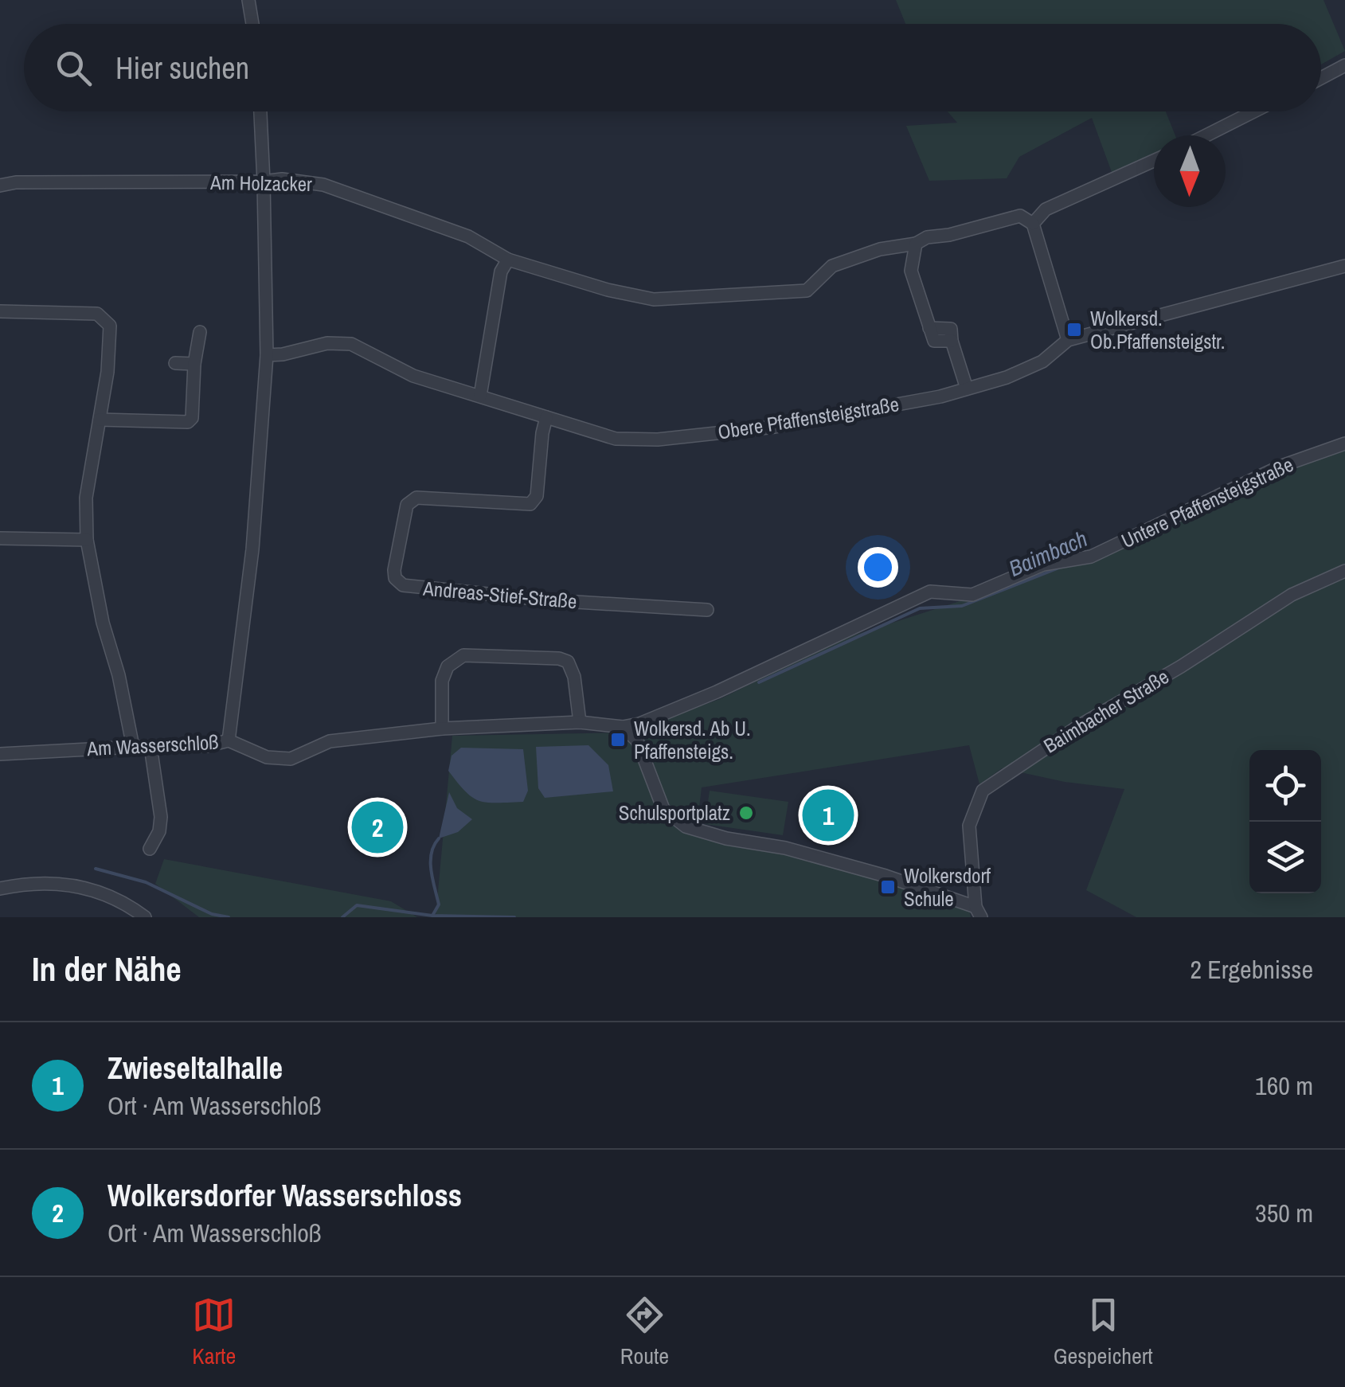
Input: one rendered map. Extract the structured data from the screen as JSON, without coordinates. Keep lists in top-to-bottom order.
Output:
{
  "streets": {
    "street": [
      "Am Holzacker",
      "Obere Pfaffensteigstraße",
      "Untere Pfaffensteigstraße",
      "Andreas-Stief-Straße",
      "Baimbacher Straße",
      "Am Wasserschloß"
    ]
  },
  "crossings": [
    ["Obere Pfaffensteigstraße", "Andreas-Stief-Straße"],
    ["Untere Pfaffensteigstraße", "Am Wasserschloß"]
  ],
  "water": ["Baimbach"],
  "places": {
    "transit": ["Wolkersd. Ob.Pfaffensteigstr.", "Wolkersd. Ab U. Pfaffensteigs.", "Wolkersdorf Schule"],
    "other": ["Schulsportplatz"]
  },
  "north": "bottom",
  "page": {
    "search": "Hier suchen",
    "pins": ["1", "2"],
    "heading": ["In der Nähe", "2 Ergebnisse"],
    "list": [
      {
        "mark": "1",
        "name": "Zwieseltalhalle",
        "note": "Ort · Am Wasserschloß",
        "value": "160 m"
      },
      {
        "mark": "2",
        "name": "Wolkersdorfer Wasserschloss",
        "note": "Ort · Am Wasserschloß",
        "value": "350 m"
      }
    ],
    "nav": ["Karte", "Route", "Gespeichert"]
  }
}
